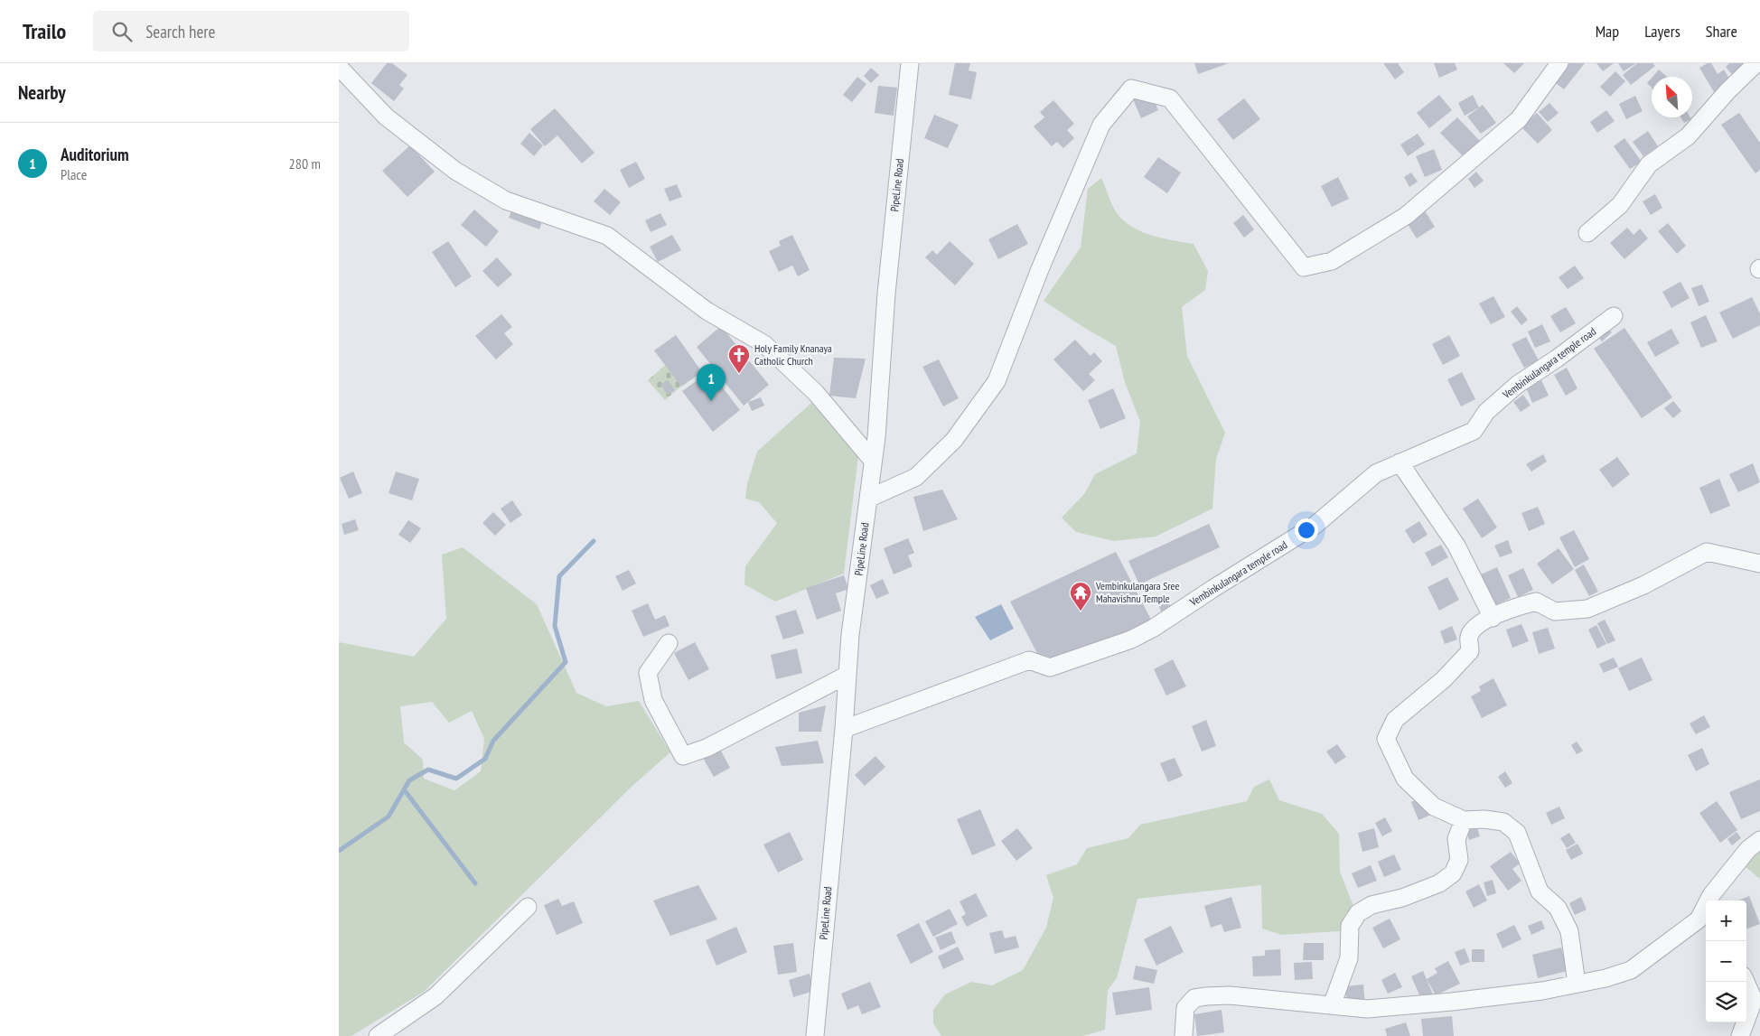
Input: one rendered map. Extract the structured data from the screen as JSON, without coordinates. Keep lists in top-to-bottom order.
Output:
{
  "streets": {
    "street": ["PipeLine Road", "Vembinkulangara temple road"]
  },
  "crossings": [
    ["PipeLine Road", "Vembinkulangara temple road"]
  ],
  "places": {
    "church": ["Holy Family Knanaya Catholic Church"],
    "temple": ["Vembinkulangara Sree Mahavishnu Temple"]
  },
  "north": "top left",
  "page": {
    "header": "Trailo",
    "search": "Search here",
    "nav": ["Map", "Layers", "Share"],
    "heading": "Nearby",
    "list": [
      {
        "mark": "1",
        "name": "Auditorium",
        "note": "Place",
        "value": "280 m"
      }
    ],
    "pins": "1",
    "map_buttons": ["+", "−"]
  }
}
